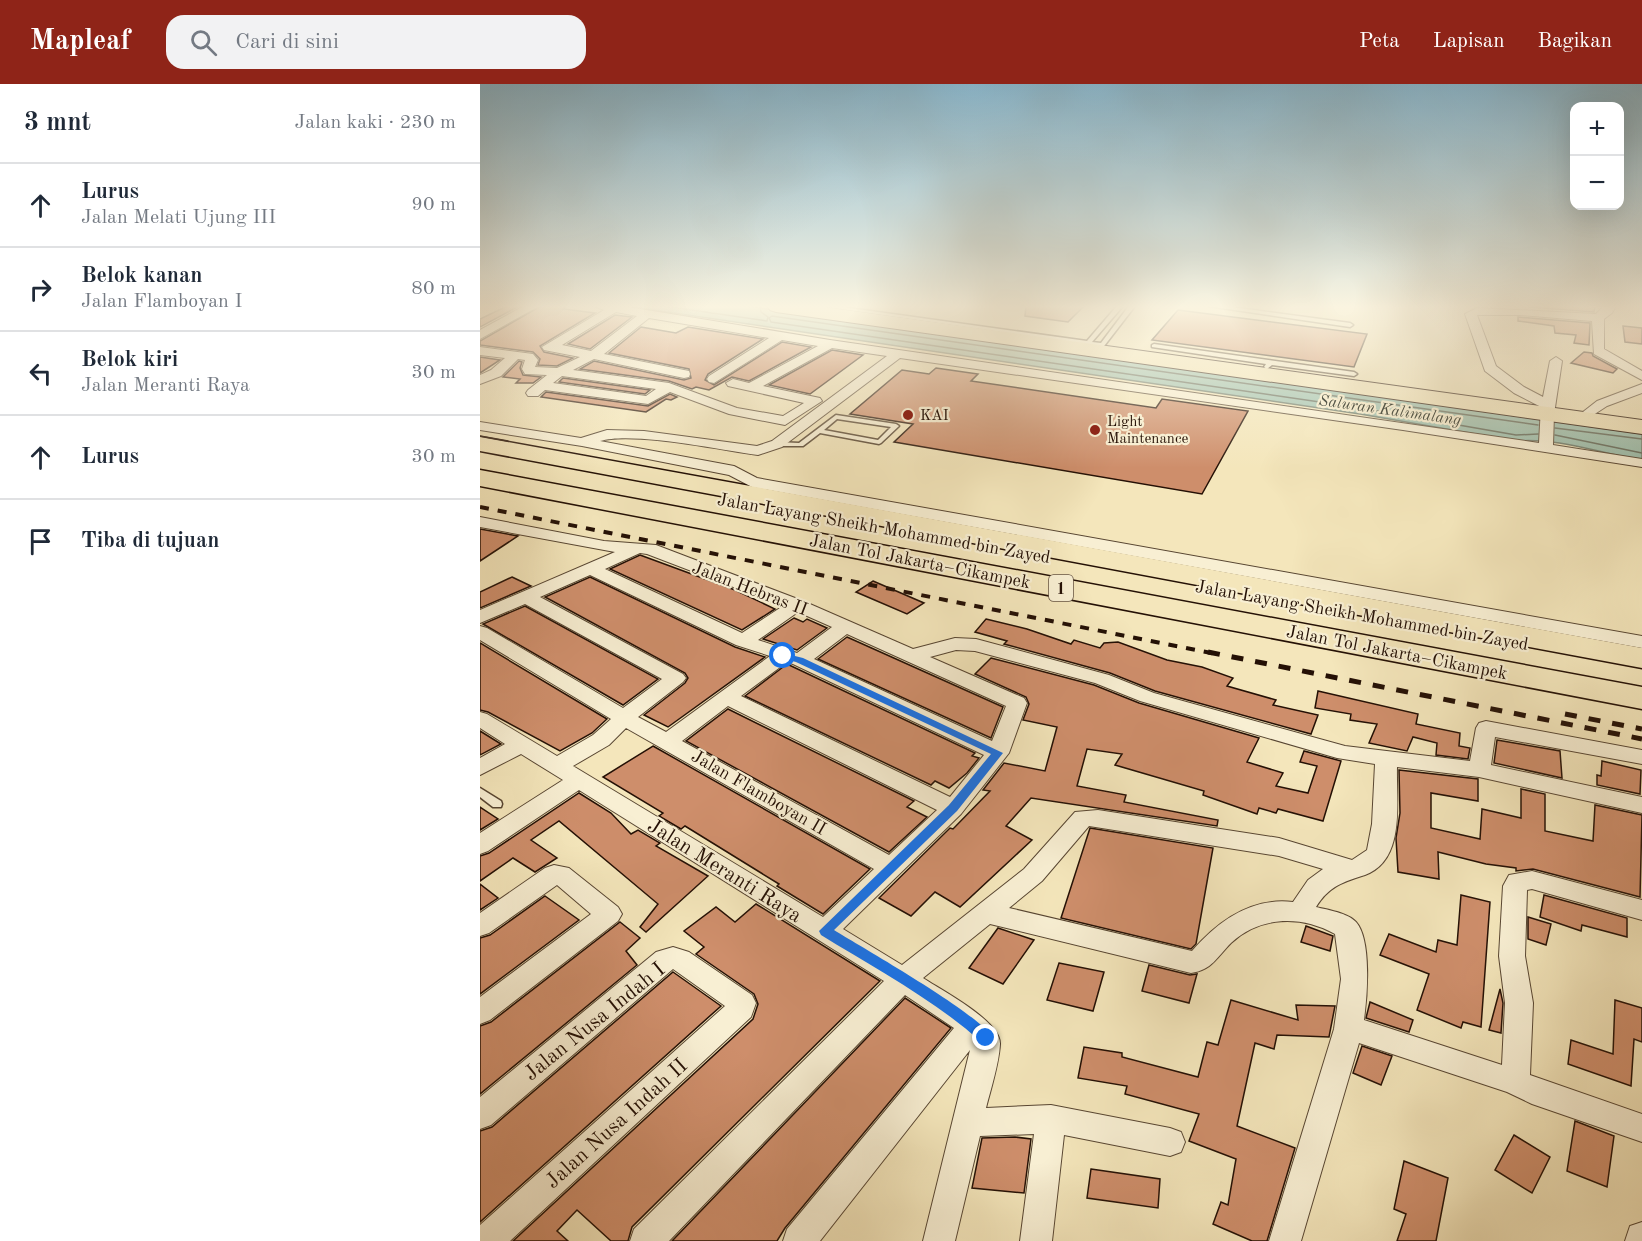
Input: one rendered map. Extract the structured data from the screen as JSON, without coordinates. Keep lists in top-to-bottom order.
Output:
{
  "streets": {
    "highway": ["Jalan Layang Sheikh Mohammed bin Zayed", "Jalan Tol Jakarta–Cikampek", "1"],
    "street": [
      "Jalan Hebras II",
      "Jalan Flamboyan II",
      "Jalan Meranti Raya",
      "Jalan Nusa Indah I",
      "Jalan Nusa Indah II"
    ]
  },
  "crossings": [
    ["Jalan Nusa Indah I", "Jalan Nusa Indah II"]
  ],
  "water": ["Saluran Kalimalang"],
  "places": ["KAI", "Light Maintenance"],
  "page": {
    "header": "Mapleaf",
    "search": "Cari di sini",
    "nav": ["Peta", "Lapisan", "Bagikan"],
    "heading": ["3 mnt", "Jalan kaki · 230 m"],
    "map_buttons": ["+", "−"],
    "list": [
      ["Lurus", "Jalan Melati Ujung III", "90 m"],
      ["Belok kanan", "Jalan Flamboyan I", "80 m"],
      ["Belok kiri", "Jalan Meranti Raya", "30 m"],
      ["Lurus", "30 m"],
      "Tiba di tujuan"
    ]
  }
}
